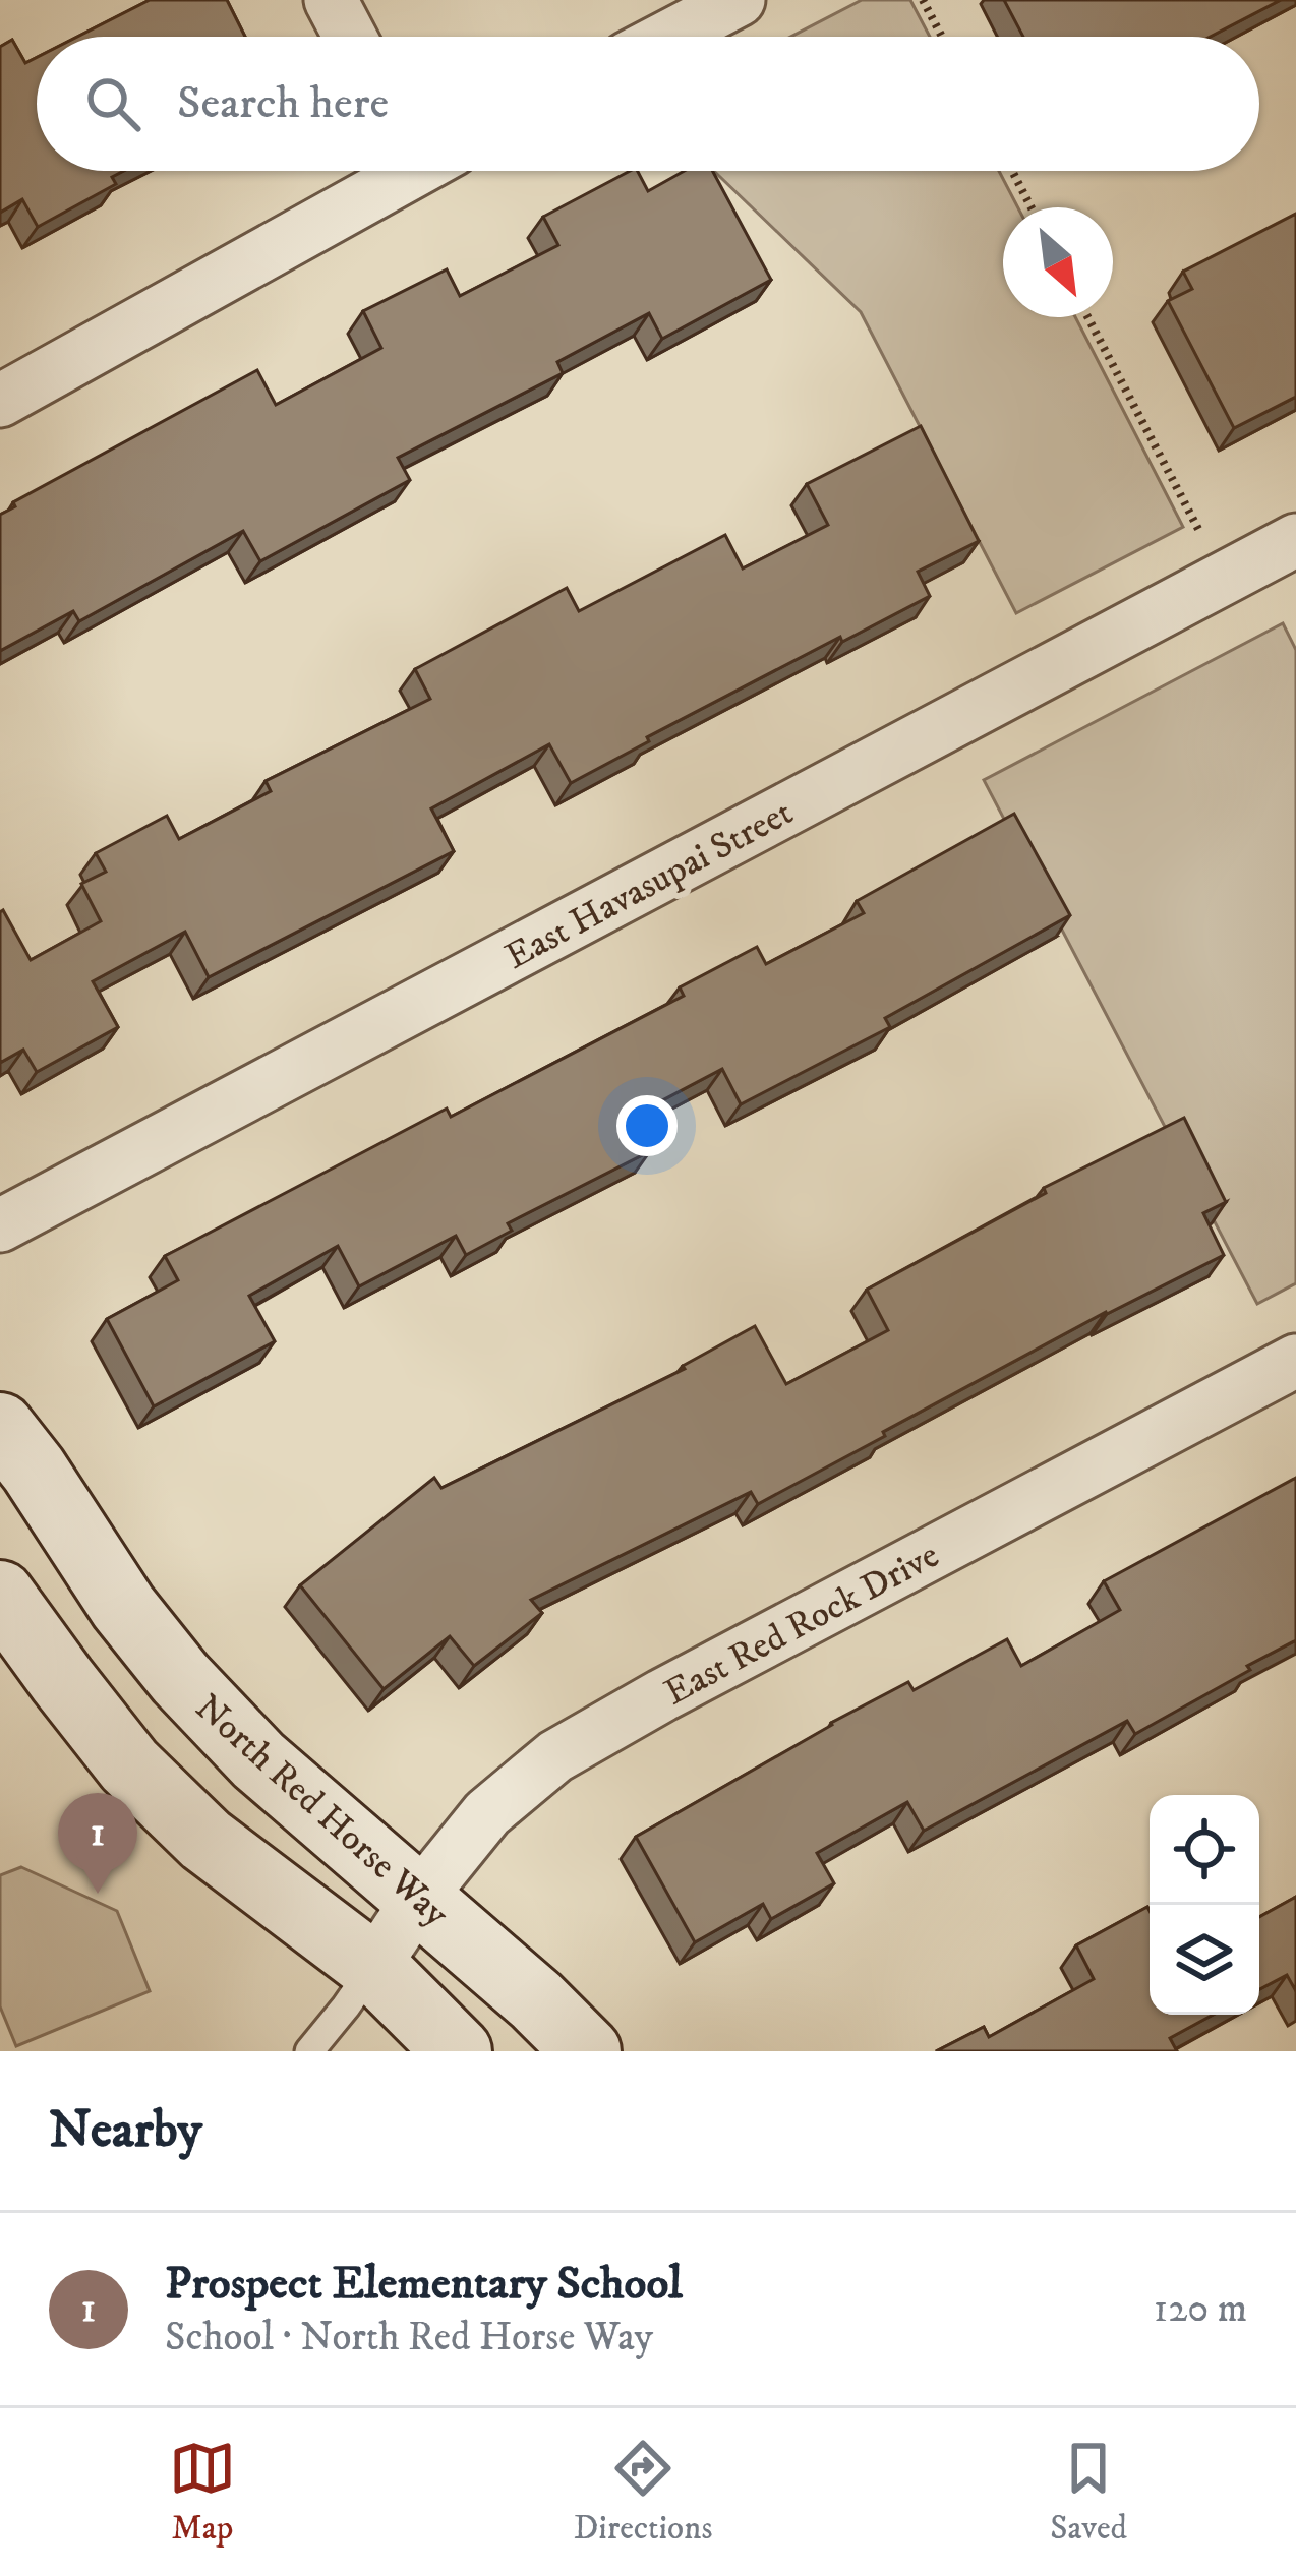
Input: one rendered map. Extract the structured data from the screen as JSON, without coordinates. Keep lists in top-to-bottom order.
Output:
{
  "streets": {
    "street": ["East Havasupai Street", "East Red Rock Drive", "North Red Horse Way"]
  },
  "crossings": [
    ["East Red Rock Drive", "North Red Horse Way"]
  ],
  "north": "bottom right",
  "page": {
    "search": "Search here",
    "pins": "1",
    "heading": "Nearby",
    "list": [
      {
        "mark": "1",
        "name": "Prospect Elementary School",
        "note": "School · North Red Horse Way",
        "value": "120 m"
      }
    ],
    "nav": ["Map", "Directions", "Saved"]
  }
}
